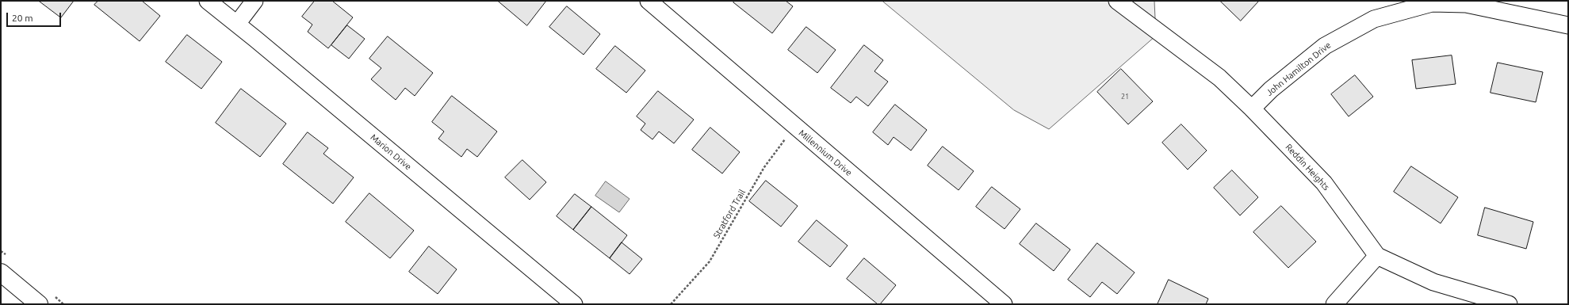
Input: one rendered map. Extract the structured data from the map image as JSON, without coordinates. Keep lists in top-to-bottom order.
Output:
{
  "streets": {
    "street": [
      "John Hamilton Drive",
      "Marion Drive",
      "Millennium Drive",
      "Reddin Heights"
    ],
    "path": ["Stratford Trail"]
  },
  "crossings": [
    ["John Hamilton Drive", "Reddin Heights"],
    ["Millennium Drive", "Stratford Trail"]
  ],
  "house_numbers": ["21"],
  "scale_bar": "20 m"
}
